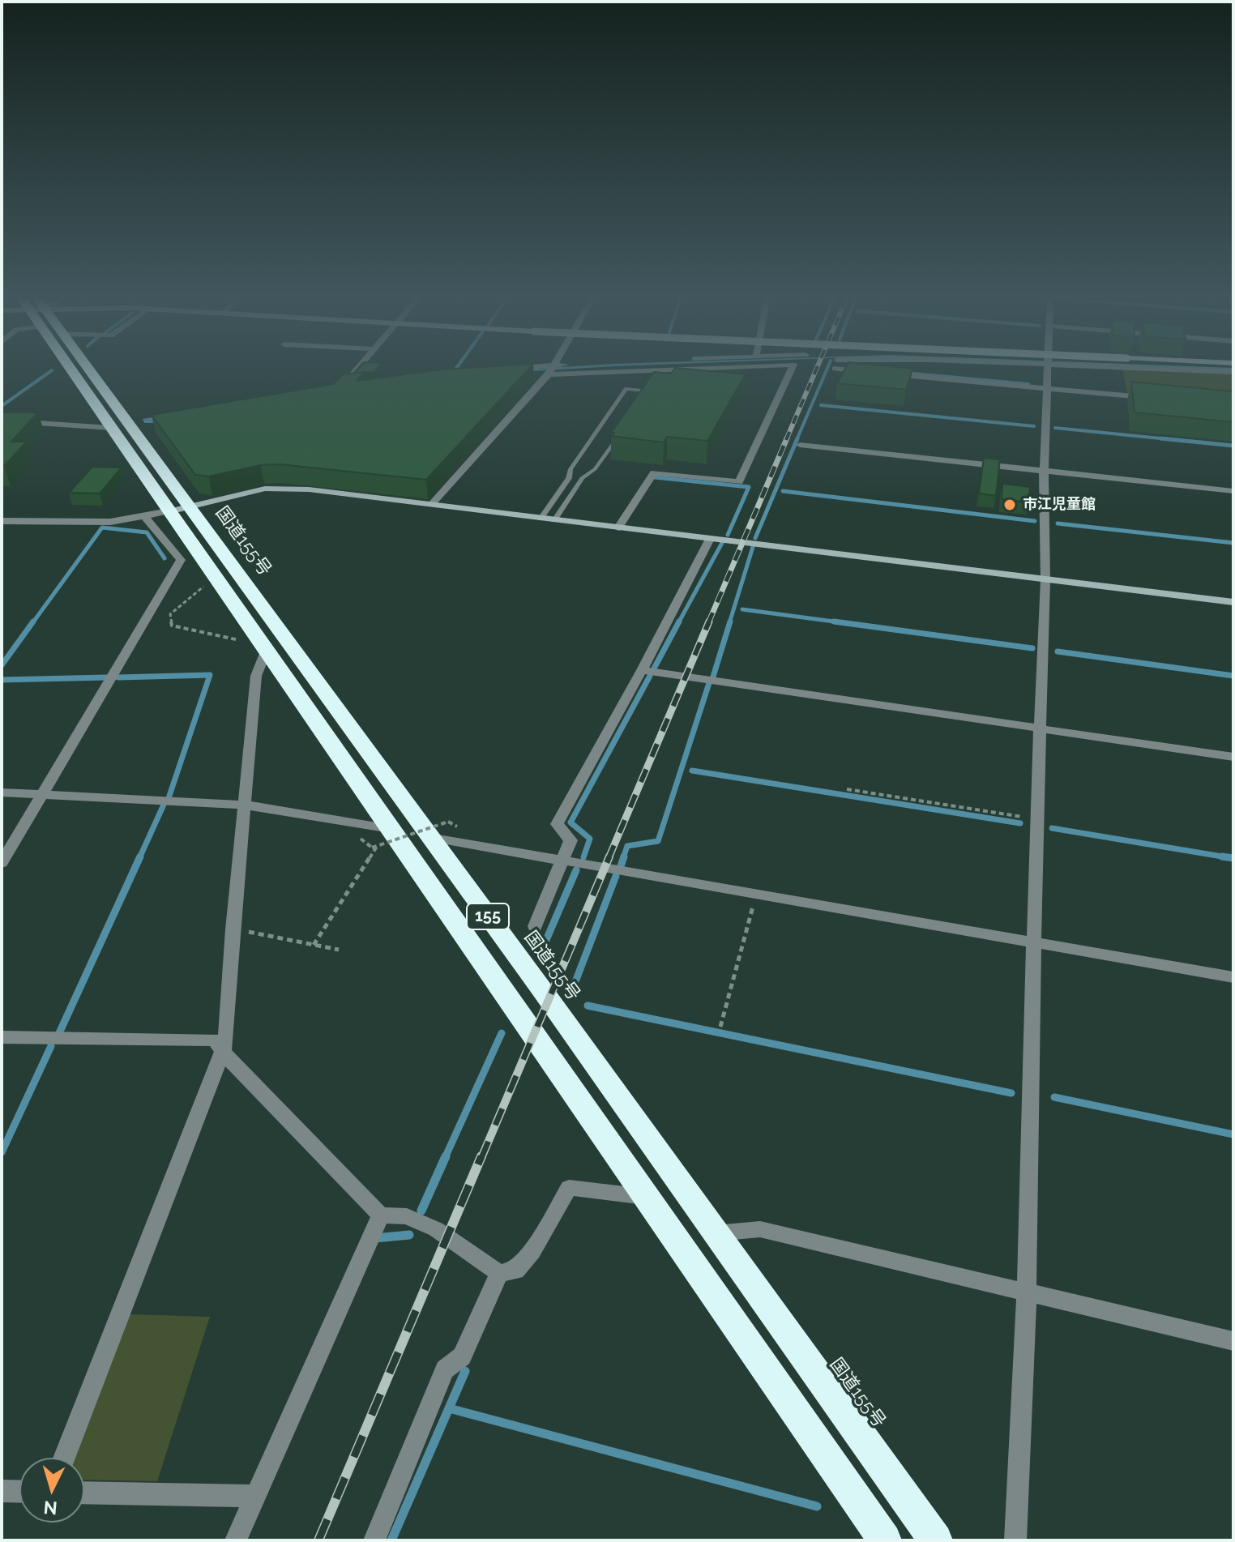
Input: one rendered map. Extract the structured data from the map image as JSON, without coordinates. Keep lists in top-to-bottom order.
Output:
{
  "streets": {
    "highway": ["国道155号", "155"]
  },
  "places": ["市江児童館"],
  "north": "bottom"
}
